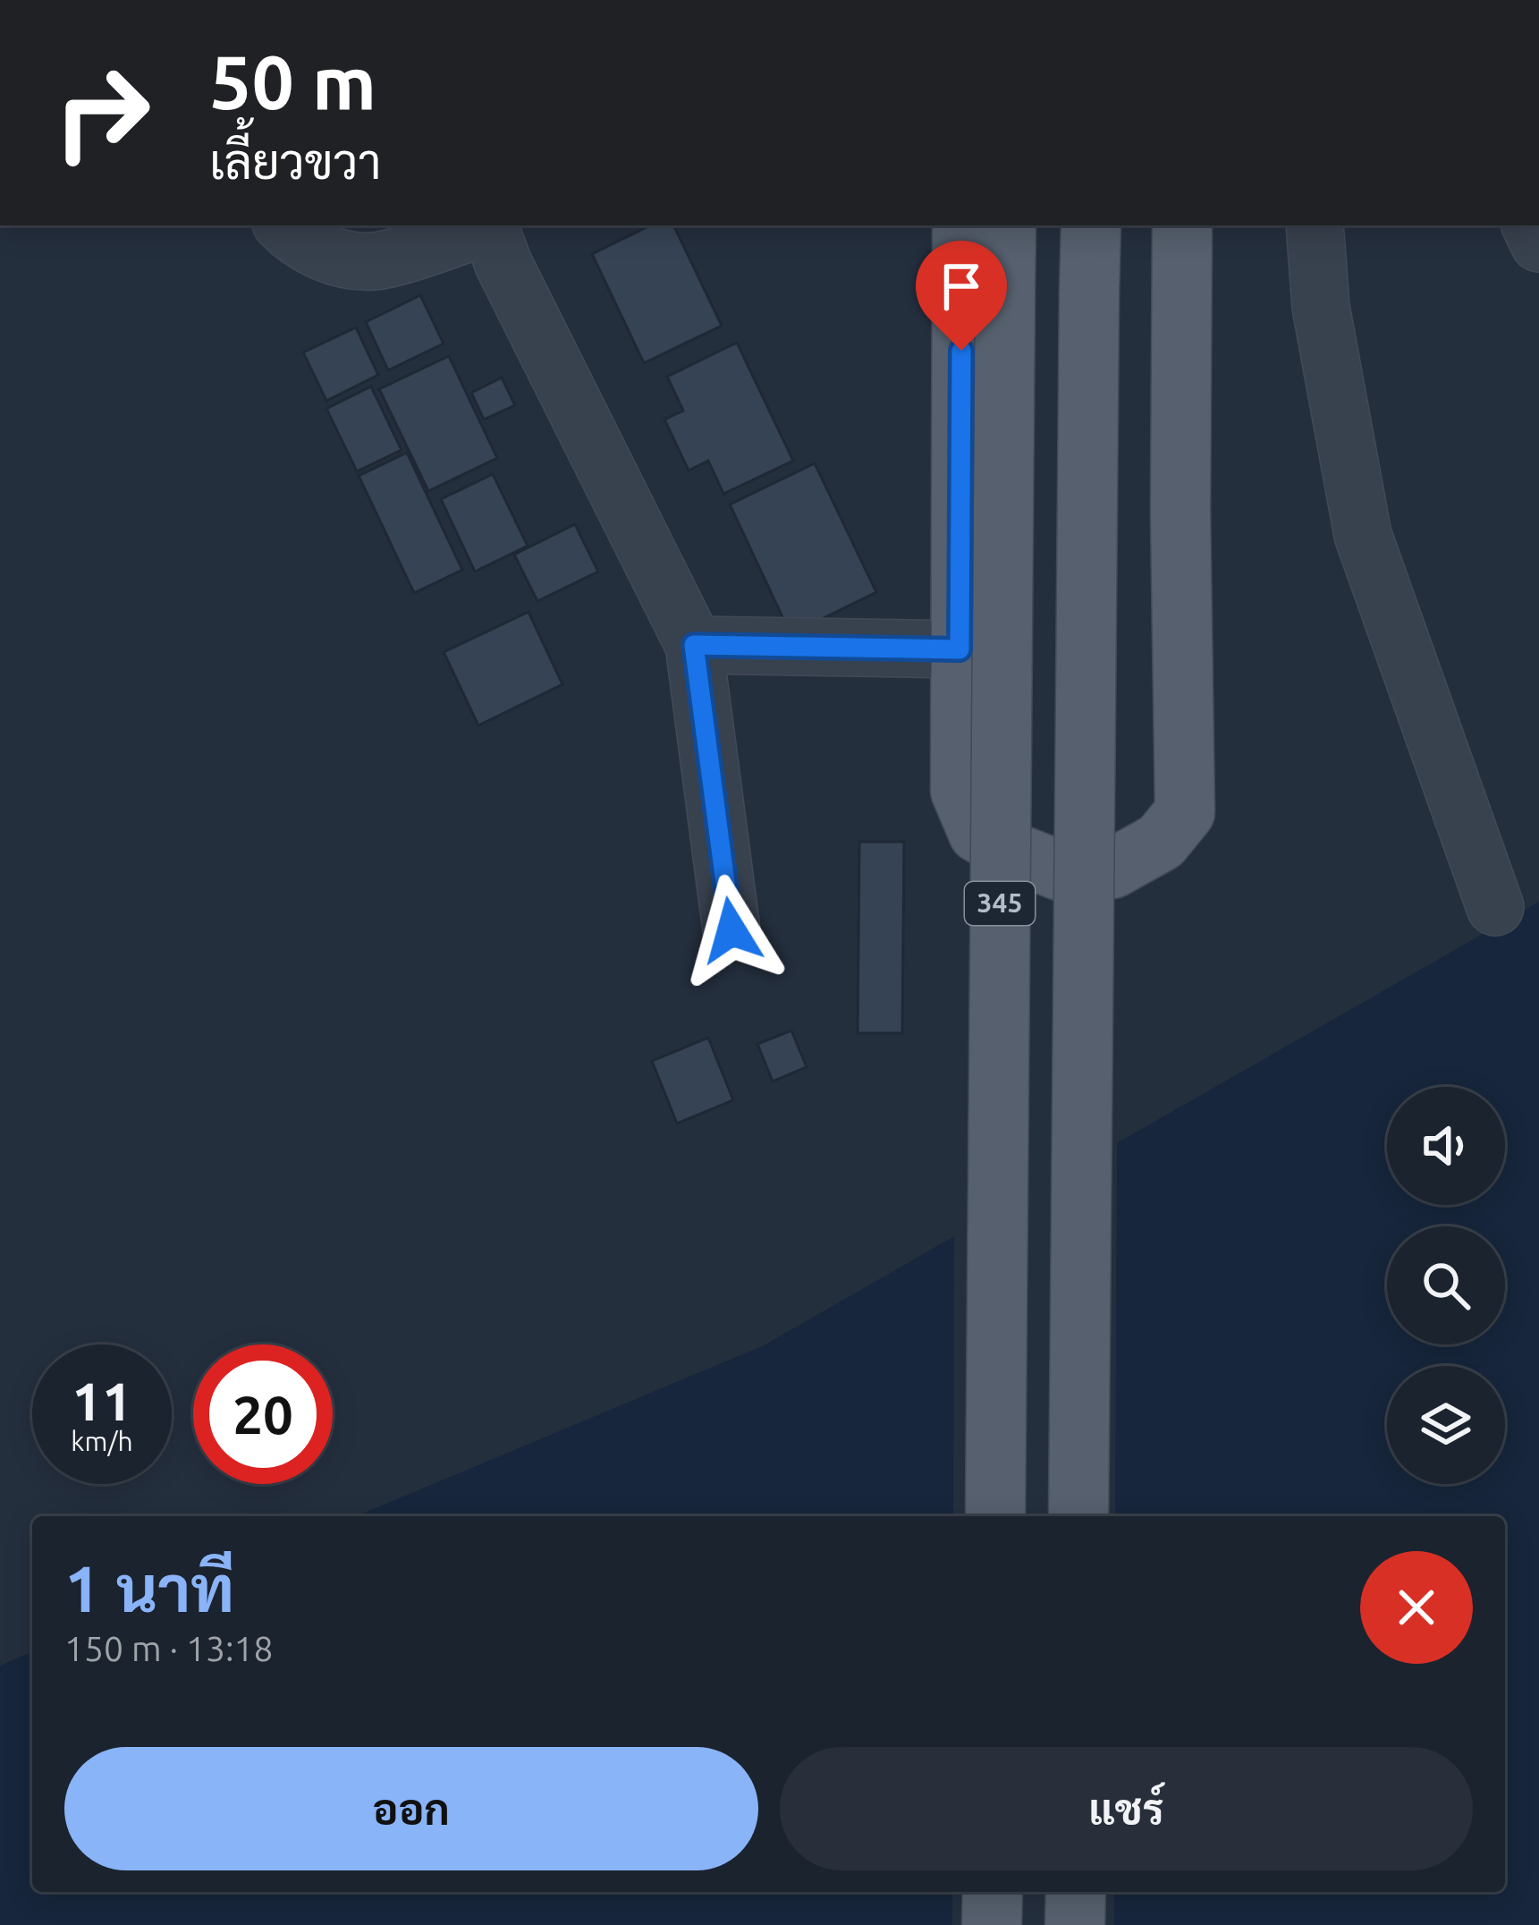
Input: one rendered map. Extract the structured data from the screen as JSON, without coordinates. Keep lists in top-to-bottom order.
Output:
{
  "streets": {
    "main road": ["345"]
  },
  "page": {
    "turn": ["50 m", "เลี้ยวขวา"],
    "speed": "11 km/h",
    "limit": "20",
    "heading": ["1 นาที", "150 m · 13:18"],
    "buttons": ["ออก", "แชร์"]
  }
}
